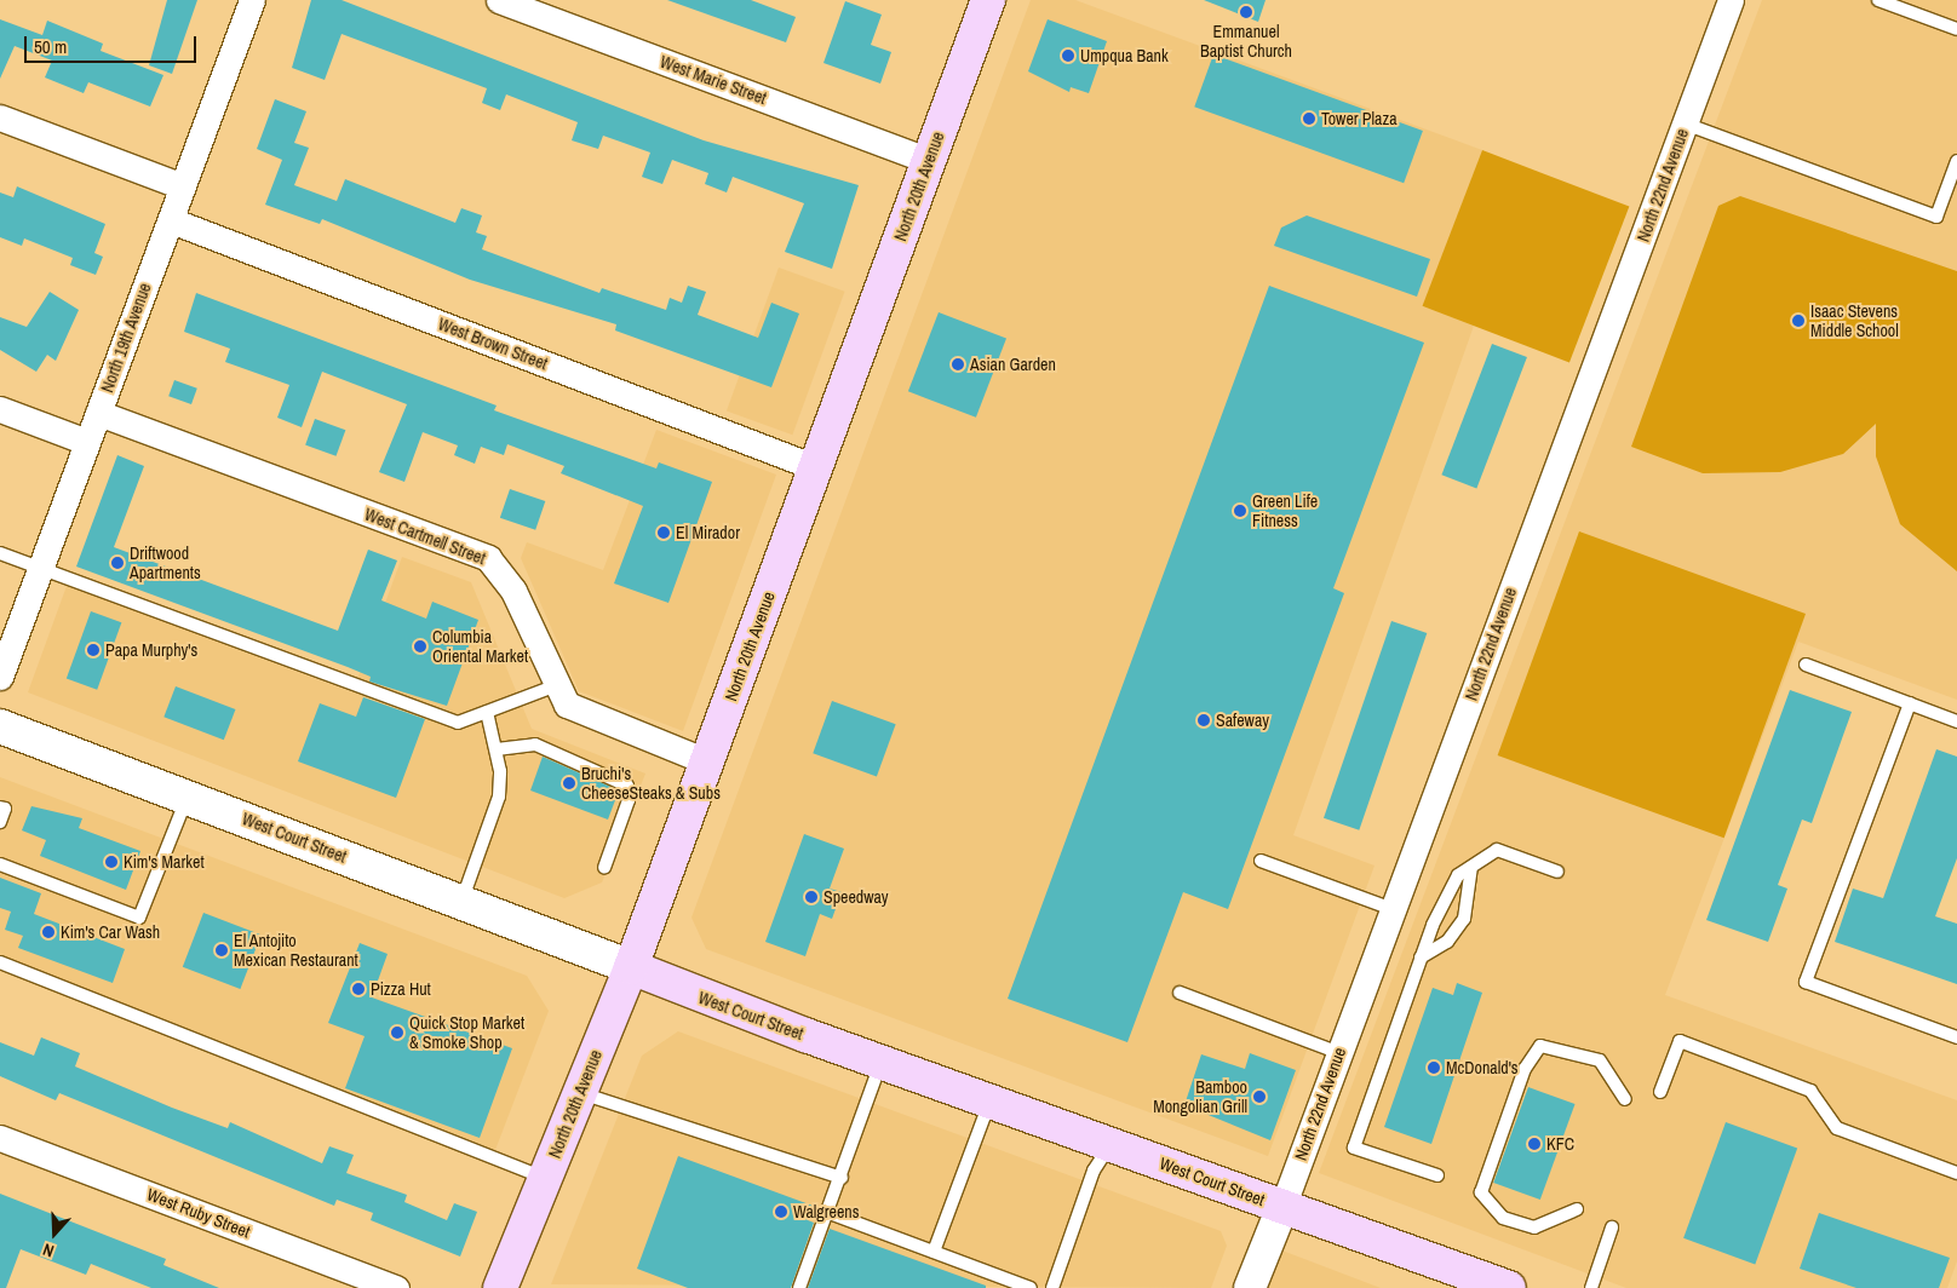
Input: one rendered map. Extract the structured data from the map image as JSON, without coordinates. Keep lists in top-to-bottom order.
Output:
{
  "streets": {
    "main road": ["North 20th Avenue", "West Court Street"],
    "street": [
      "West Marie Street",
      "North 22nd Avenue",
      "North 19th Avenue",
      "West Brown Street",
      "West Cartmell Street",
      "West Ruby Street"
    ]
  },
  "crossings": [
    ["West Marie Street", "North 20th Avenue"],
    ["North 22nd Avenue", "West Court Street"],
    ["North 20th Avenue", "West Brown Street"],
    ["North 20th Avenue", "West Cartmell Street"],
    ["North 20th Avenue", "West Court Street"],
    ["North 19th Avenue", "West Brown Street"],
    ["North 19th Avenue", "West Cartmell Street"]
  ],
  "places": [
    "Emmanuel Baptist Church",
    "Umpqua Bank",
    "Tower Plaza",
    "Isaac Stevens Middle School",
    "Asian Garden",
    "Green Life Fitness",
    "El Mirador",
    "Driftwood Apartments",
    "Columbia Oriental Market",
    "Papa Murphy's",
    "Safeway",
    "Bruchi's CheeseSteaks & Subs",
    "Kim's Market",
    "Speedway",
    "Kim's Car Wash",
    "El Antojito Mexican Restaurant",
    "Pizza Hut",
    "Quick Stop Market & Smoke Shop",
    "McDonald's",
    "Bamboo Mongolian Grill",
    "KFC",
    "Walgreens"
  ],
  "scale_bar": "50 m",
  "north": "bottom"
}
